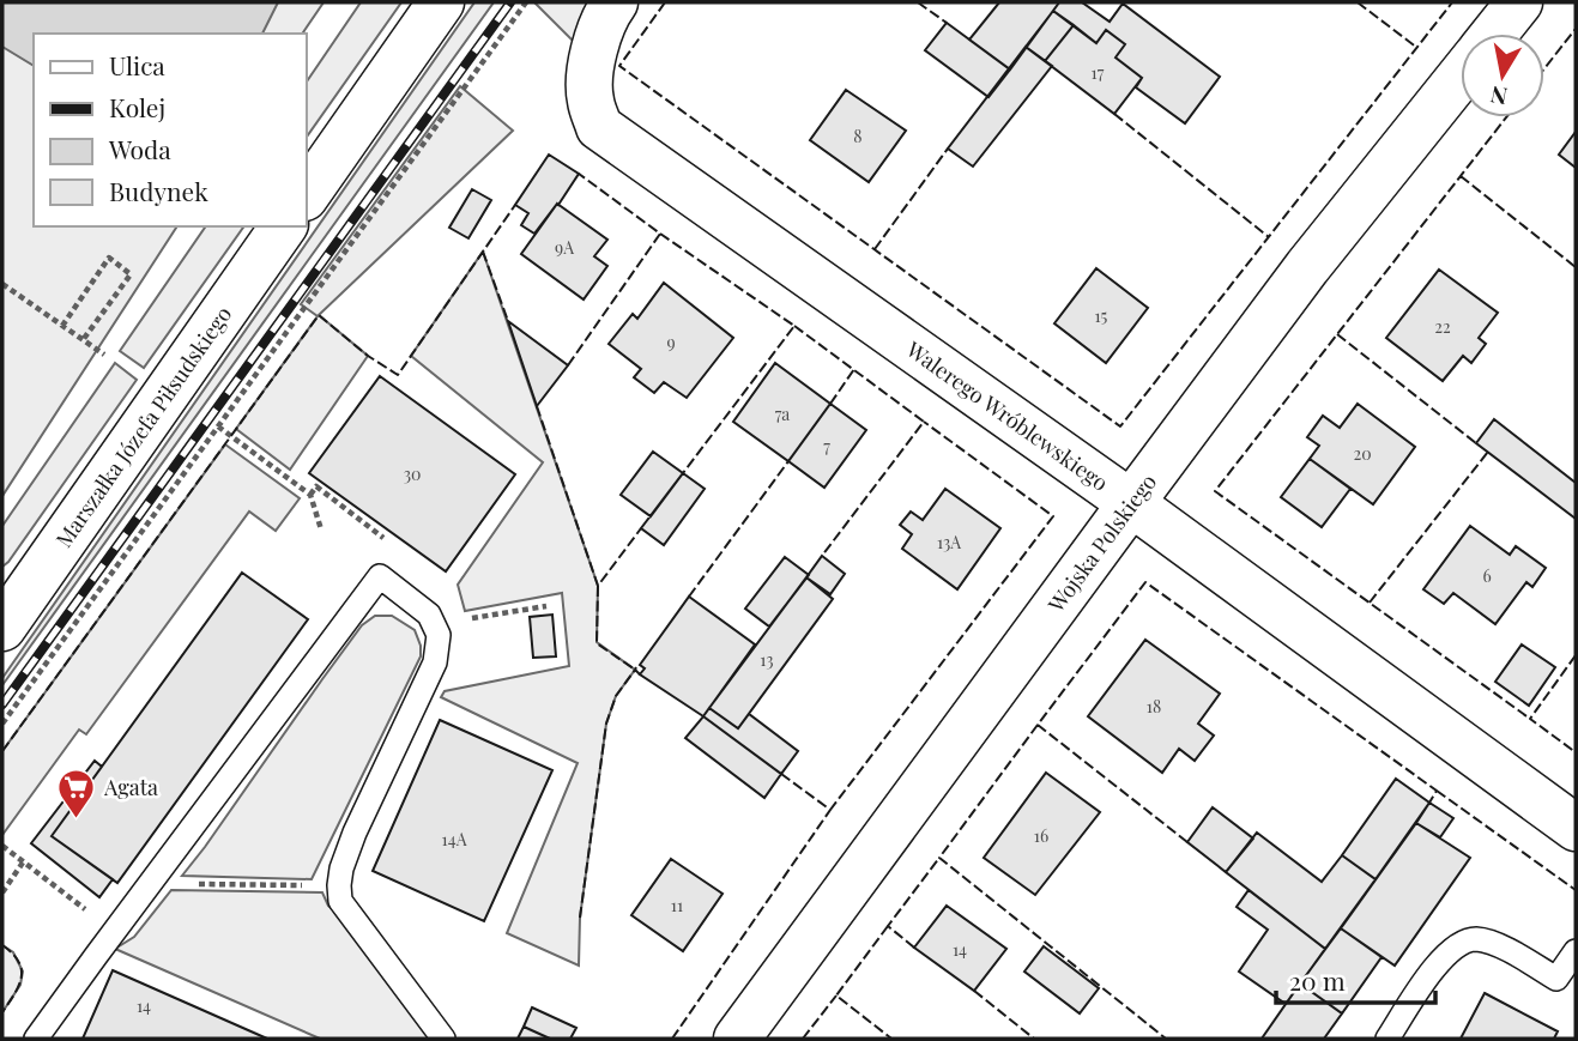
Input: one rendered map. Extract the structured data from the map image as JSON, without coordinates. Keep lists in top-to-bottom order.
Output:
{
  "streets": {
    "street": ["Walerego Wróblewskiego", "Marszałka Józefa Piłsudskiego", "Wojska Polskiego"]
  },
  "crossings": [
    ["Walerego Wróblewskiego", "Wojska Polskiego"]
  ],
  "places": {
    "supermarket": ["Agata"]
  },
  "house_numbers": [
    "17",
    "8",
    "9A",
    "15",
    "22",
    "9",
    "7a",
    "7",
    "20",
    "30",
    "13A",
    "6",
    "13",
    "18",
    "16",
    "14A",
    "11",
    "14",
    "14"
  ],
  "legend": [
    "Ulica",
    "Kolej",
    "Woda",
    "Budynek"
  ],
  "scale_bar": "20 m",
  "north": "bottom"
}
